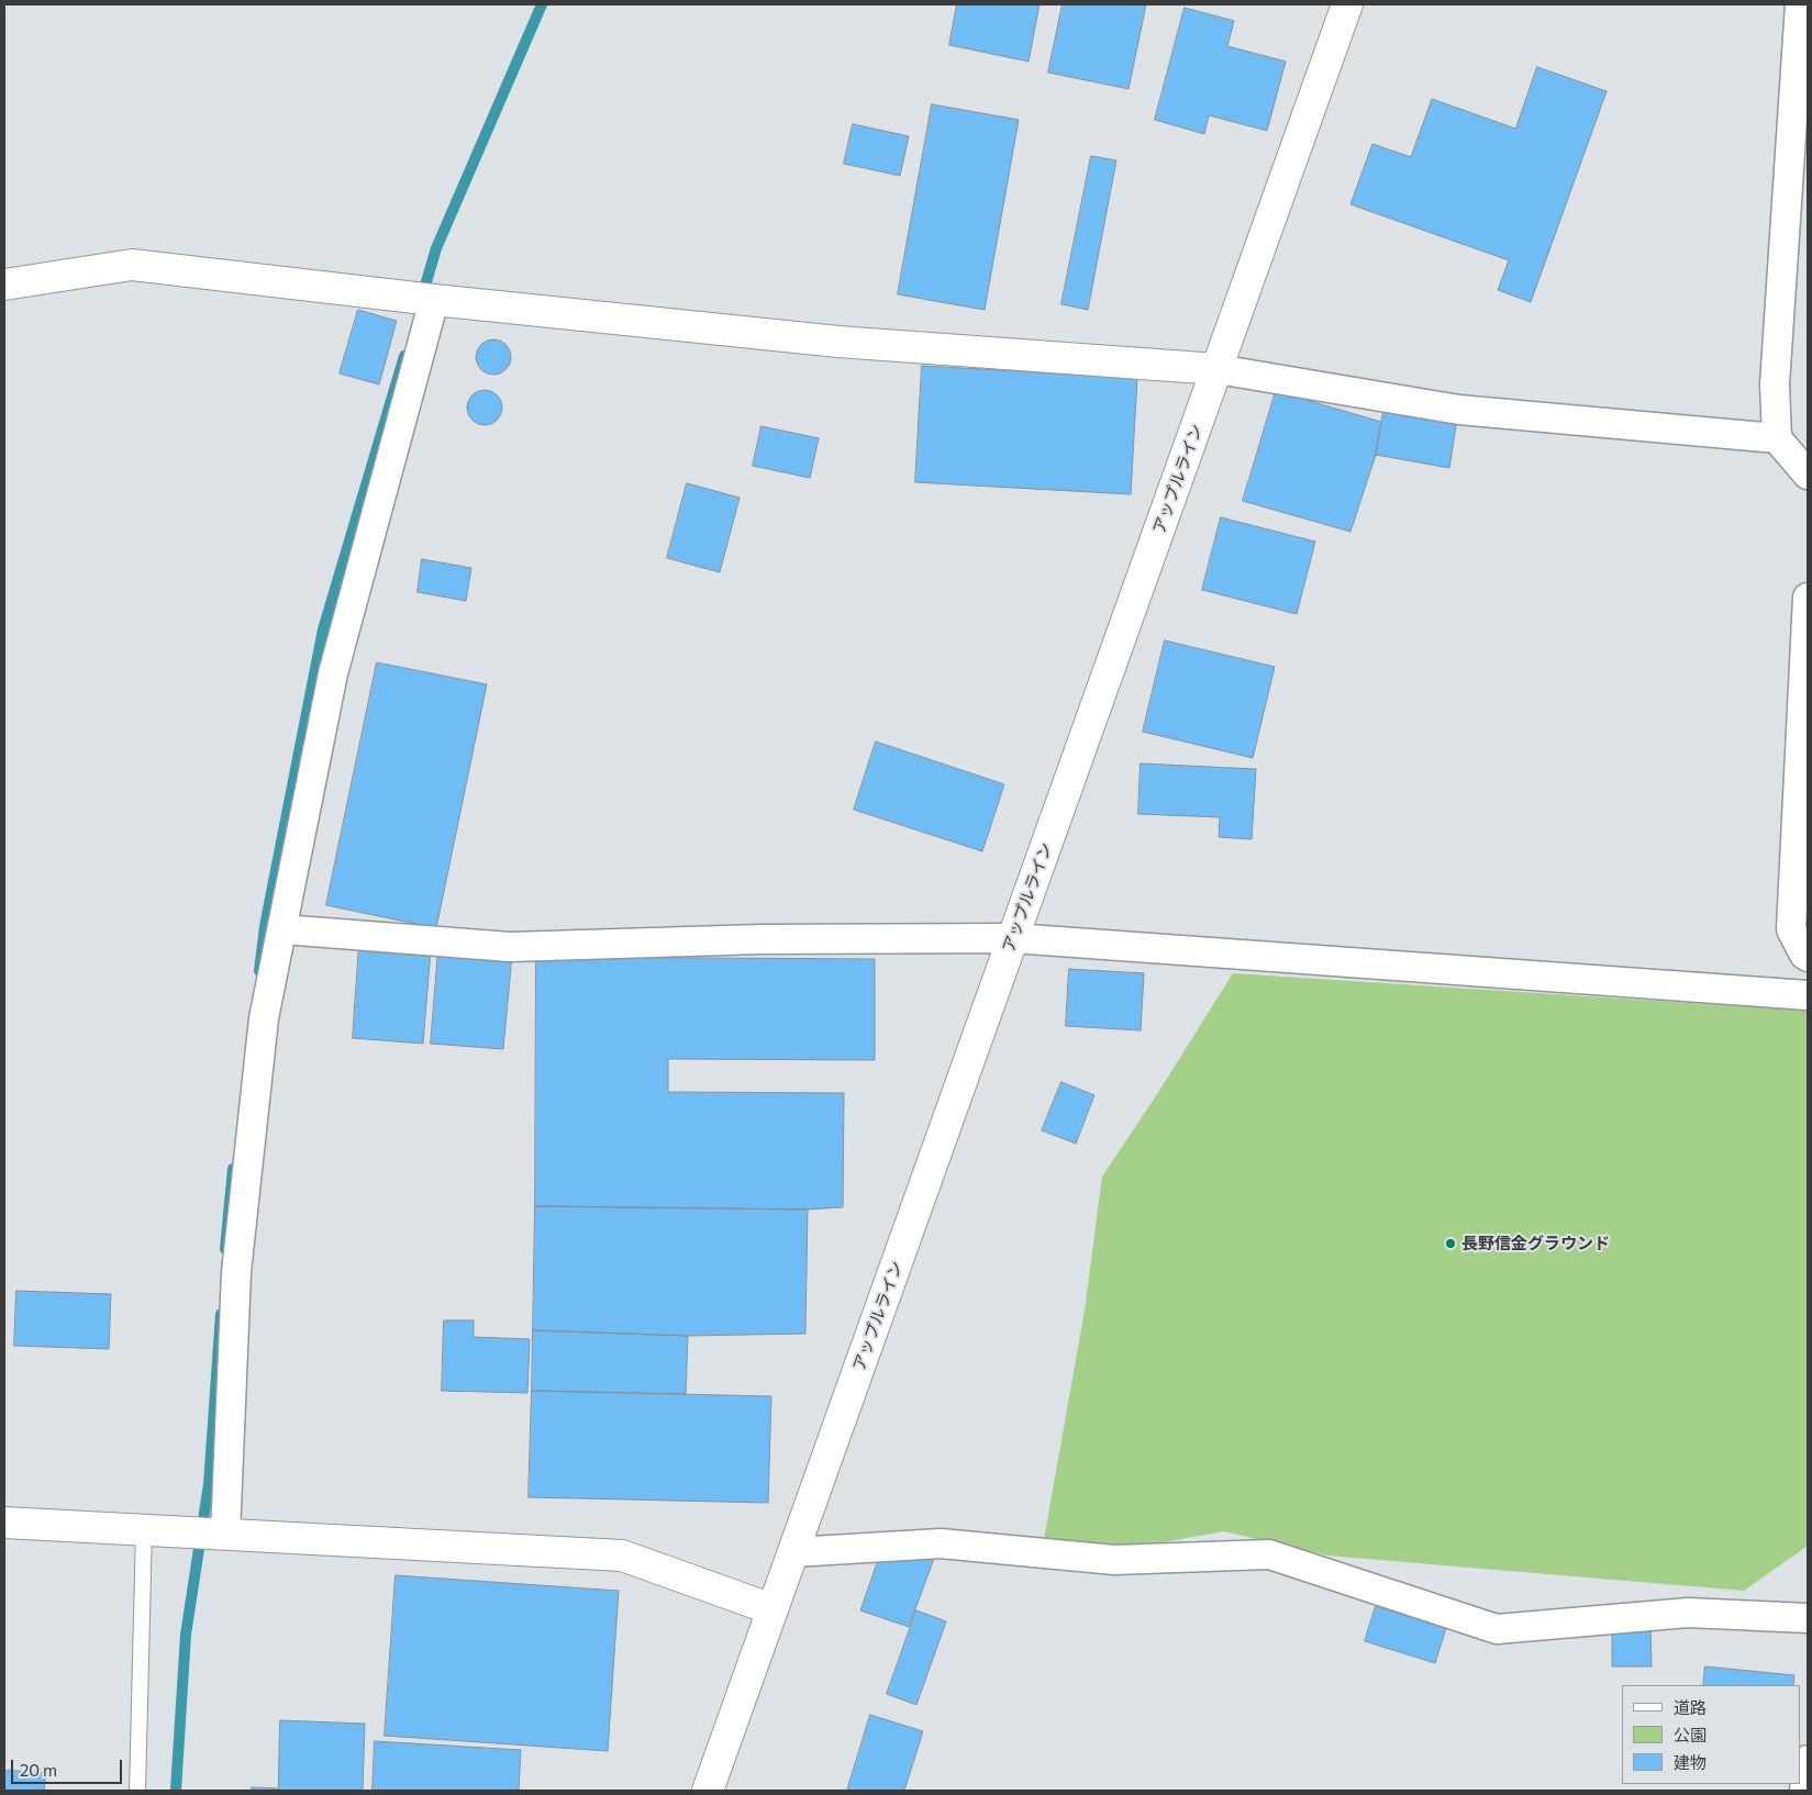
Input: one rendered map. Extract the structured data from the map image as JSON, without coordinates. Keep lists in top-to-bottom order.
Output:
{
  "streets": {
    "main road": ["アップルライン"]
  },
  "places": ["長野信金グラウンド"],
  "legend": ["道路", "公園", "建物"],
  "scale_bar": "20 m"
}
